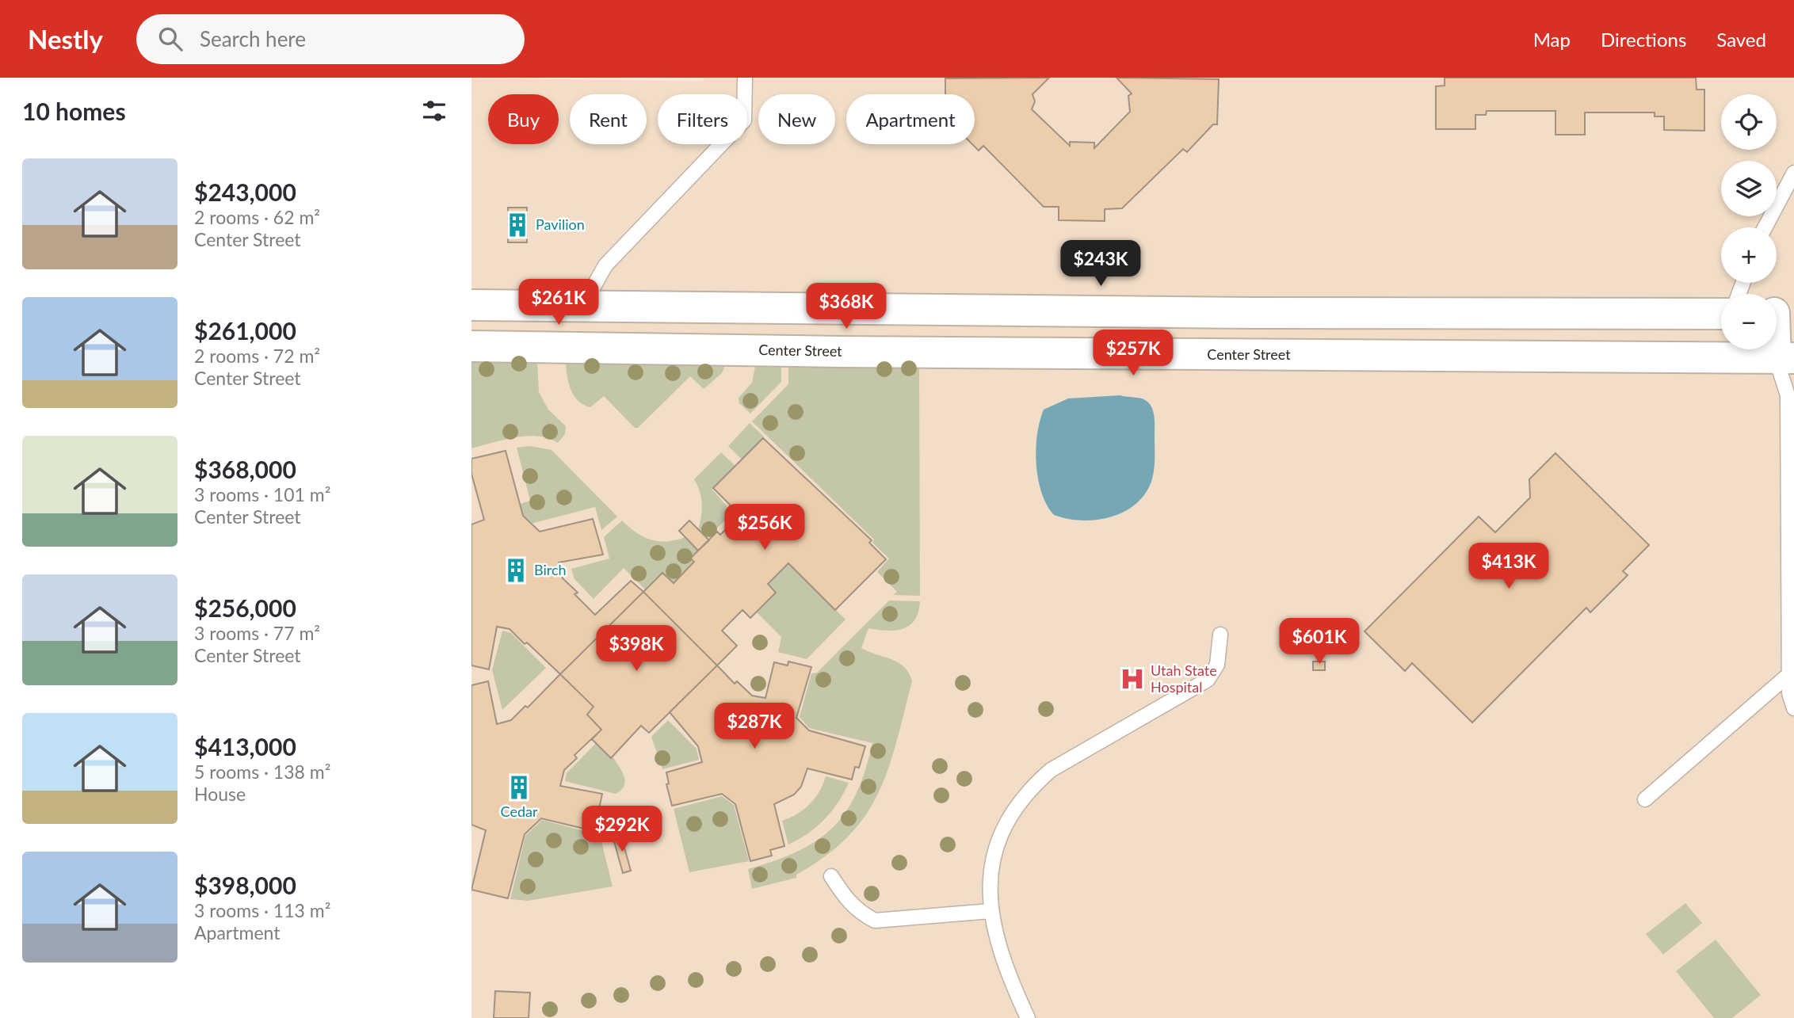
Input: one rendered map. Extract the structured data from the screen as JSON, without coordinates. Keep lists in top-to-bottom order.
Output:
{
  "streets": {
    "street": ["Center Street"]
  },
  "places": {
    "building": ["Pavilion", "Birch", "Cedar"],
    "hospital": ["Utah State Hospital"]
  },
  "page": {
    "header": "Nestly",
    "search": "Search here",
    "nav": ["Map", "Directions", "Saved"],
    "heading": "10 homes",
    "map_buttons": ["+", "−"],
    "chip": [
      "Buy",
      "Rent",
      "Filters",
      "New",
      "Apartment"
    ],
    "list": [
      {
        "name": "$243,000",
        "note": "2 rooms · 62 m² · Center Street"
      },
      {
        "name": "$261,000",
        "note": "2 rooms · 72 m² · Center Street"
      },
      {
        "name": "$368,000",
        "note": "3 rooms · 101 m² · Center Street"
      },
      {
        "name": "$256,000",
        "note": "3 rooms · 77 m² · Center Street"
      },
      {
        "name": "$413,000",
        "note": "5 rooms · 138 m² · House"
      },
      {
        "name": "$398,000",
        "note": "3 rooms · 113 m² · Apartment"
      }
    ],
    "price": [
      "$243K",
      "$261K",
      "$368K",
      "$257K",
      "$256K",
      "$413K",
      "$601K",
      "$398K",
      "$287K",
      "$292K"
    ]
  }
}
